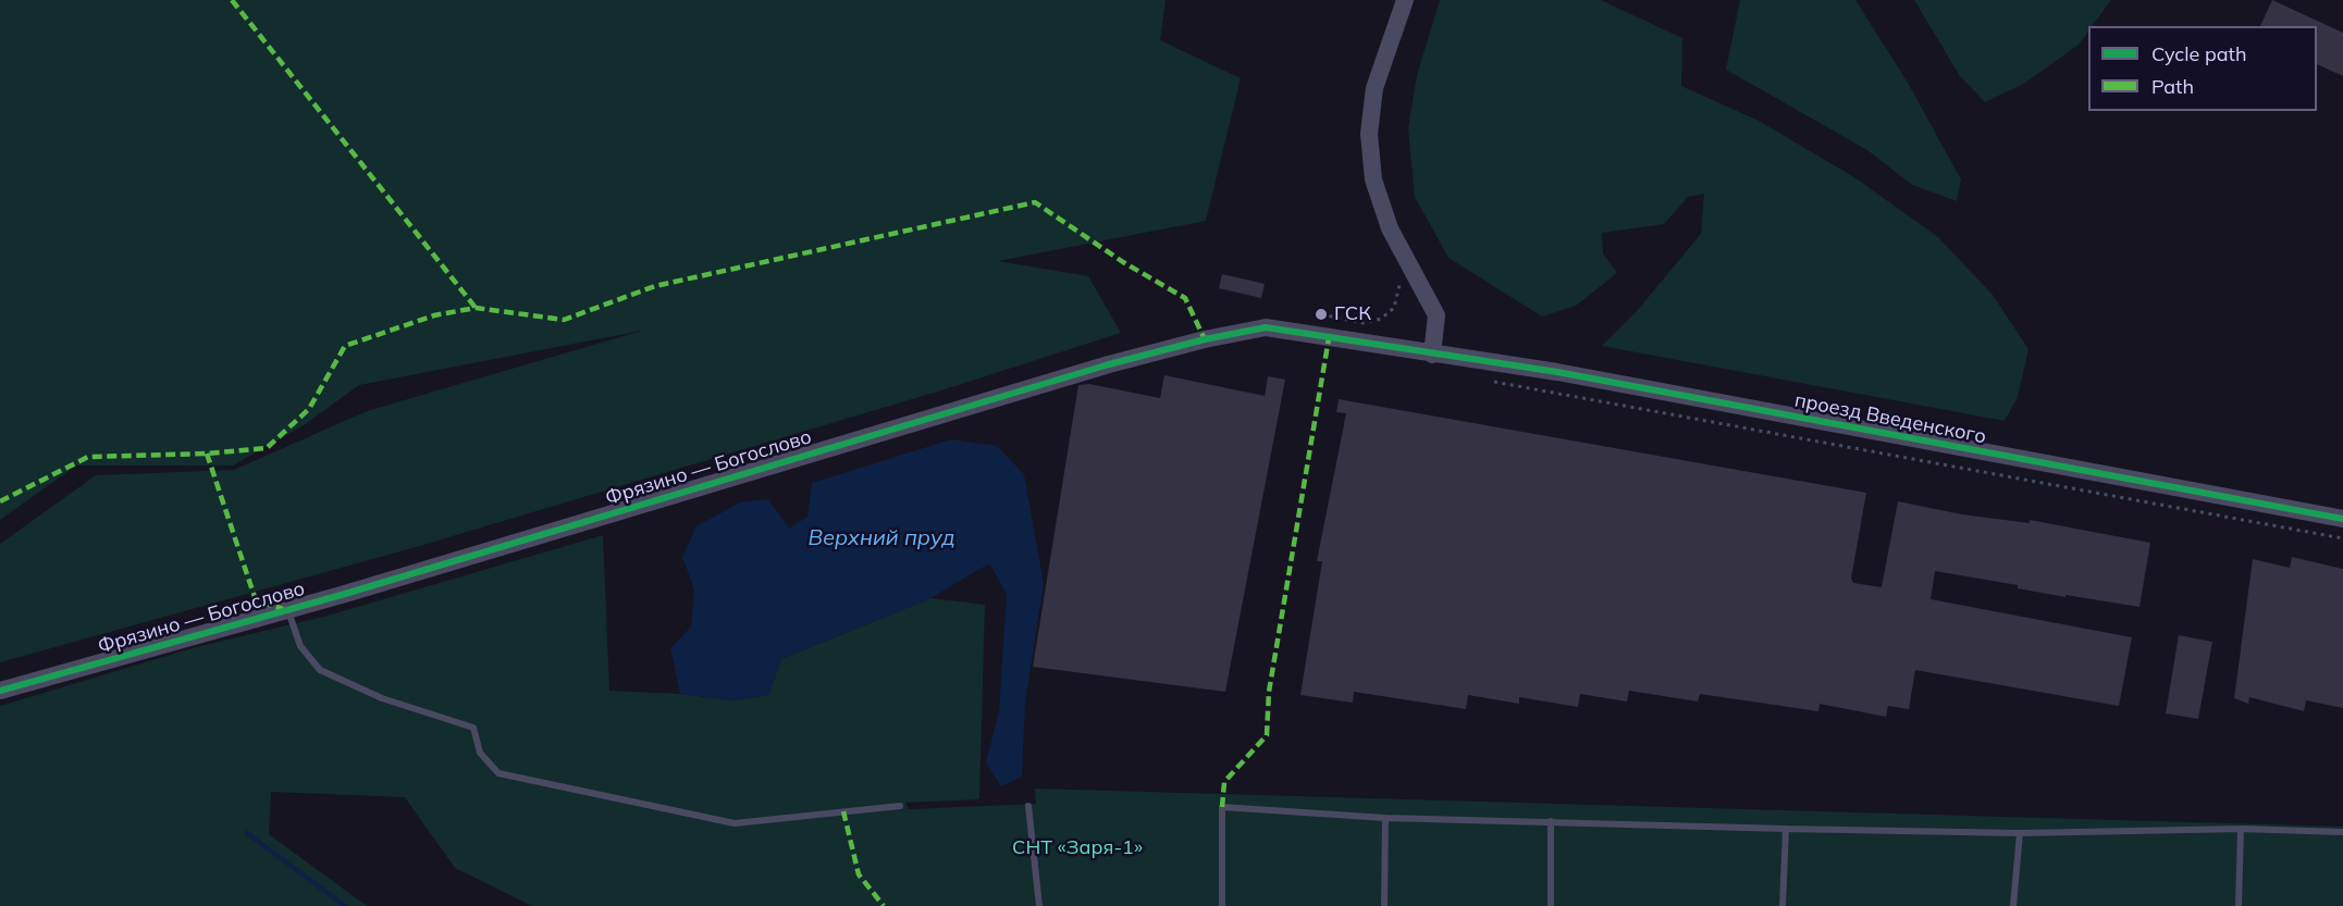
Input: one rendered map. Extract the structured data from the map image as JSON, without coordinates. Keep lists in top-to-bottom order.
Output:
{
  "streets": {
    "street": ["проезд Введенского", "Фрязино — Богослово"]
  },
  "crossings": [
    ["проезд Введенского", "Фрязино — Богослово"]
  ],
  "water": ["Верхний пруд"],
  "parks": ["СНТ «Заря-1»"],
  "places": ["ГСК"],
  "legend": ["Cycle path", "Path"]
}
